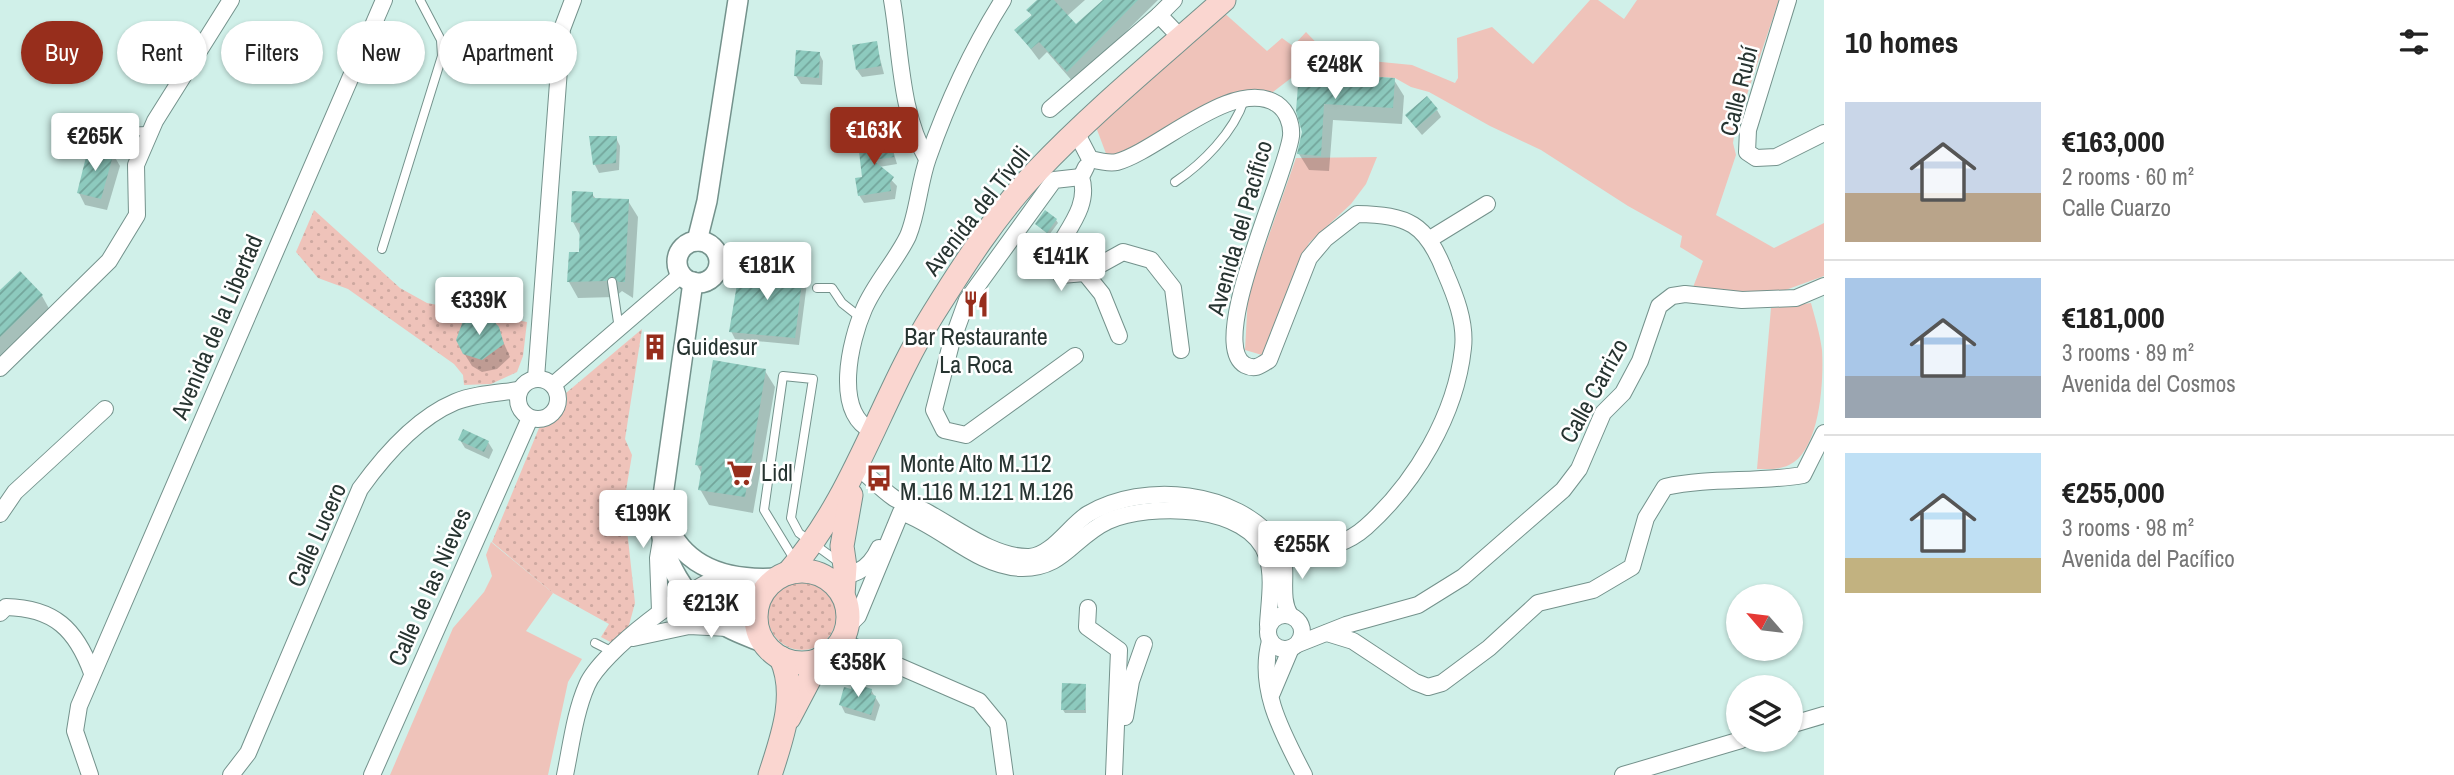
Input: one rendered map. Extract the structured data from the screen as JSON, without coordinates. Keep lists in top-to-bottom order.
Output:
{
  "streets": {
    "main road": ["Avenida del Tívoli"],
    "street": [
      "Calle Rubí",
      "Avenida del Pacífico",
      "Avenida de la Libertad",
      "Calle Carrizo",
      "Calle Lucero",
      "Calle de las Nieves"
    ]
  },
  "crossings": [
    ["Calle Lucero", "Calle de las Nieves"]
  ],
  "places": {
    "restaurant": ["Bar Restaurante La Roca"],
    "building": ["Guidesur"],
    "supermarket": ["Lidl"],
    "bus stop": ["Monte Alto M.112 M.116 M.121 M.126"]
  },
  "north": "top left",
  "page": {
    "heading": "10 homes",
    "chip": [
      "Buy",
      "Rent",
      "Filters",
      "New",
      "Apartment"
    ],
    "price": [
      "€248K",
      "€163K",
      "€265K",
      "€141K",
      "€181K",
      "€339K",
      "€199K",
      "€255K",
      "€213K",
      "€358K"
    ],
    "list": [
      {
        "name": "€163,000",
        "note": "2 rooms · 60 m² · Calle Cuarzo"
      },
      {
        "name": "€181,000",
        "note": "3 rooms · 89 m² · Avenida del Cosmos"
      },
      {
        "name": "€255,000",
        "note": "3 rooms · 98 m² · Avenida del Pacífico"
      }
    ]
  }
}
